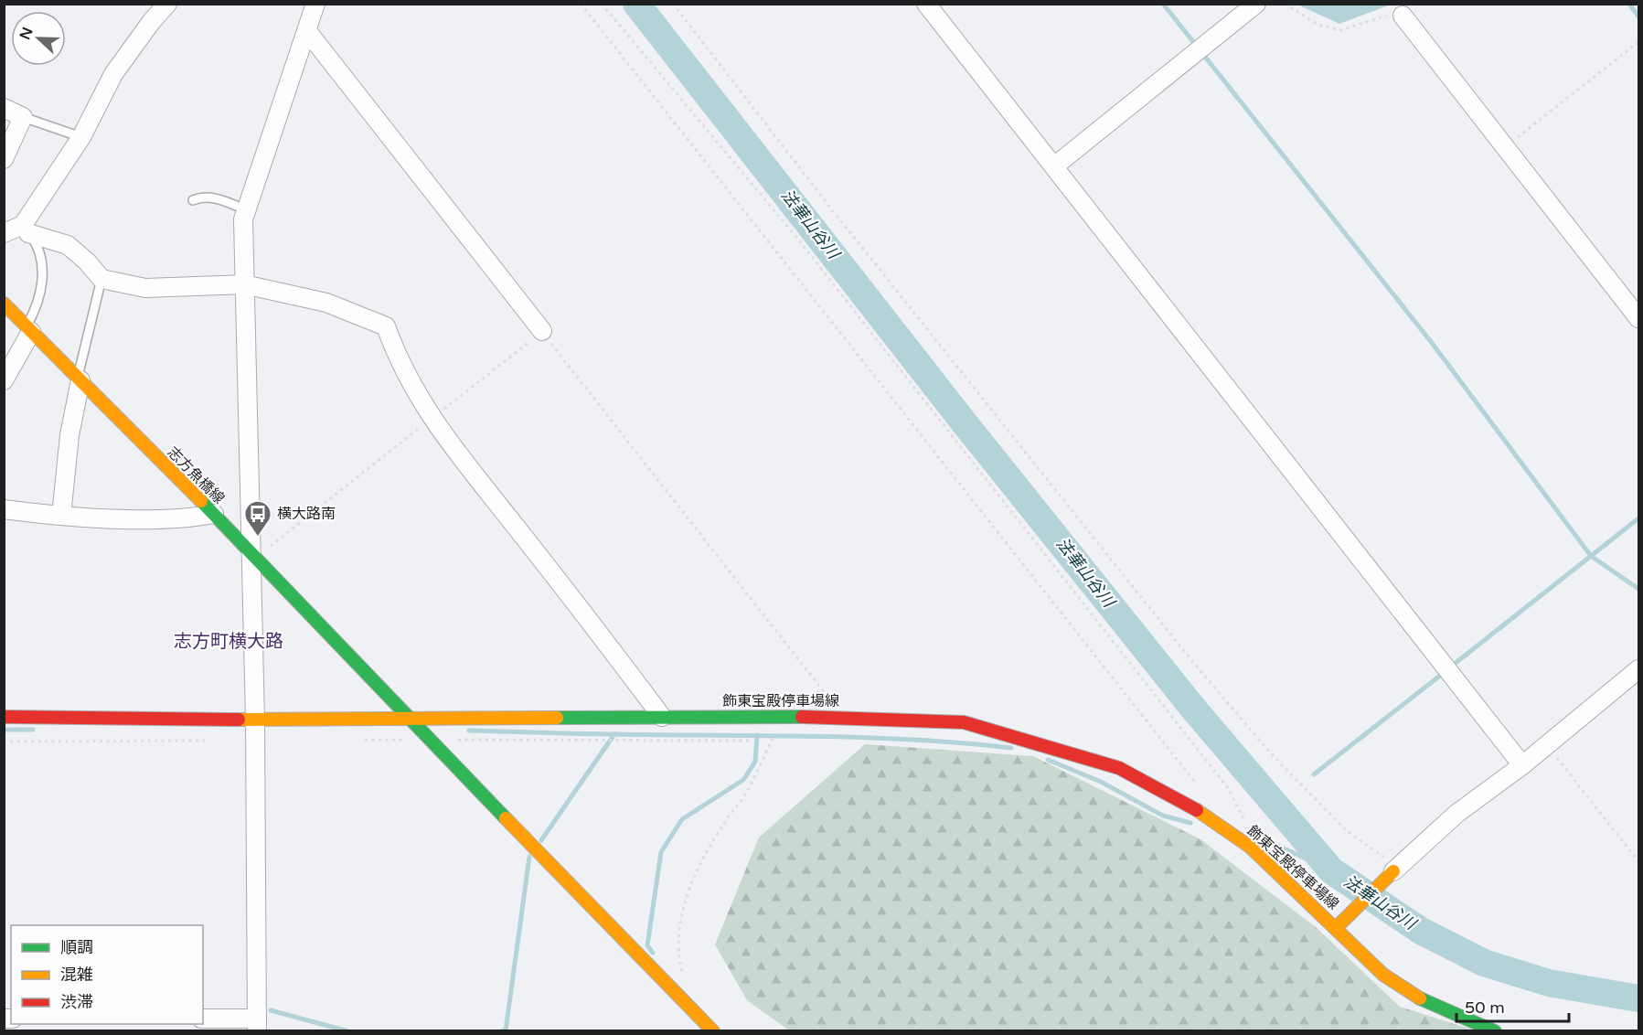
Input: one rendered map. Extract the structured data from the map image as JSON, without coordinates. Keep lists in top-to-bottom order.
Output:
{
  "streets": {
    "main road": ["志方魚橋線", "飾東宝殿停車場線"]
  },
  "crossings": [
    ["志方魚橋線", "飾東宝殿停車場線"]
  ],
  "districts": ["志方町横大路"],
  "water": ["法華山谷川"],
  "places": {
    "bus stop": ["横大路南"]
  },
  "legend": ["順調", "混雑", "渋滞"],
  "scale_bar": "50 m",
  "north": "left"
}
